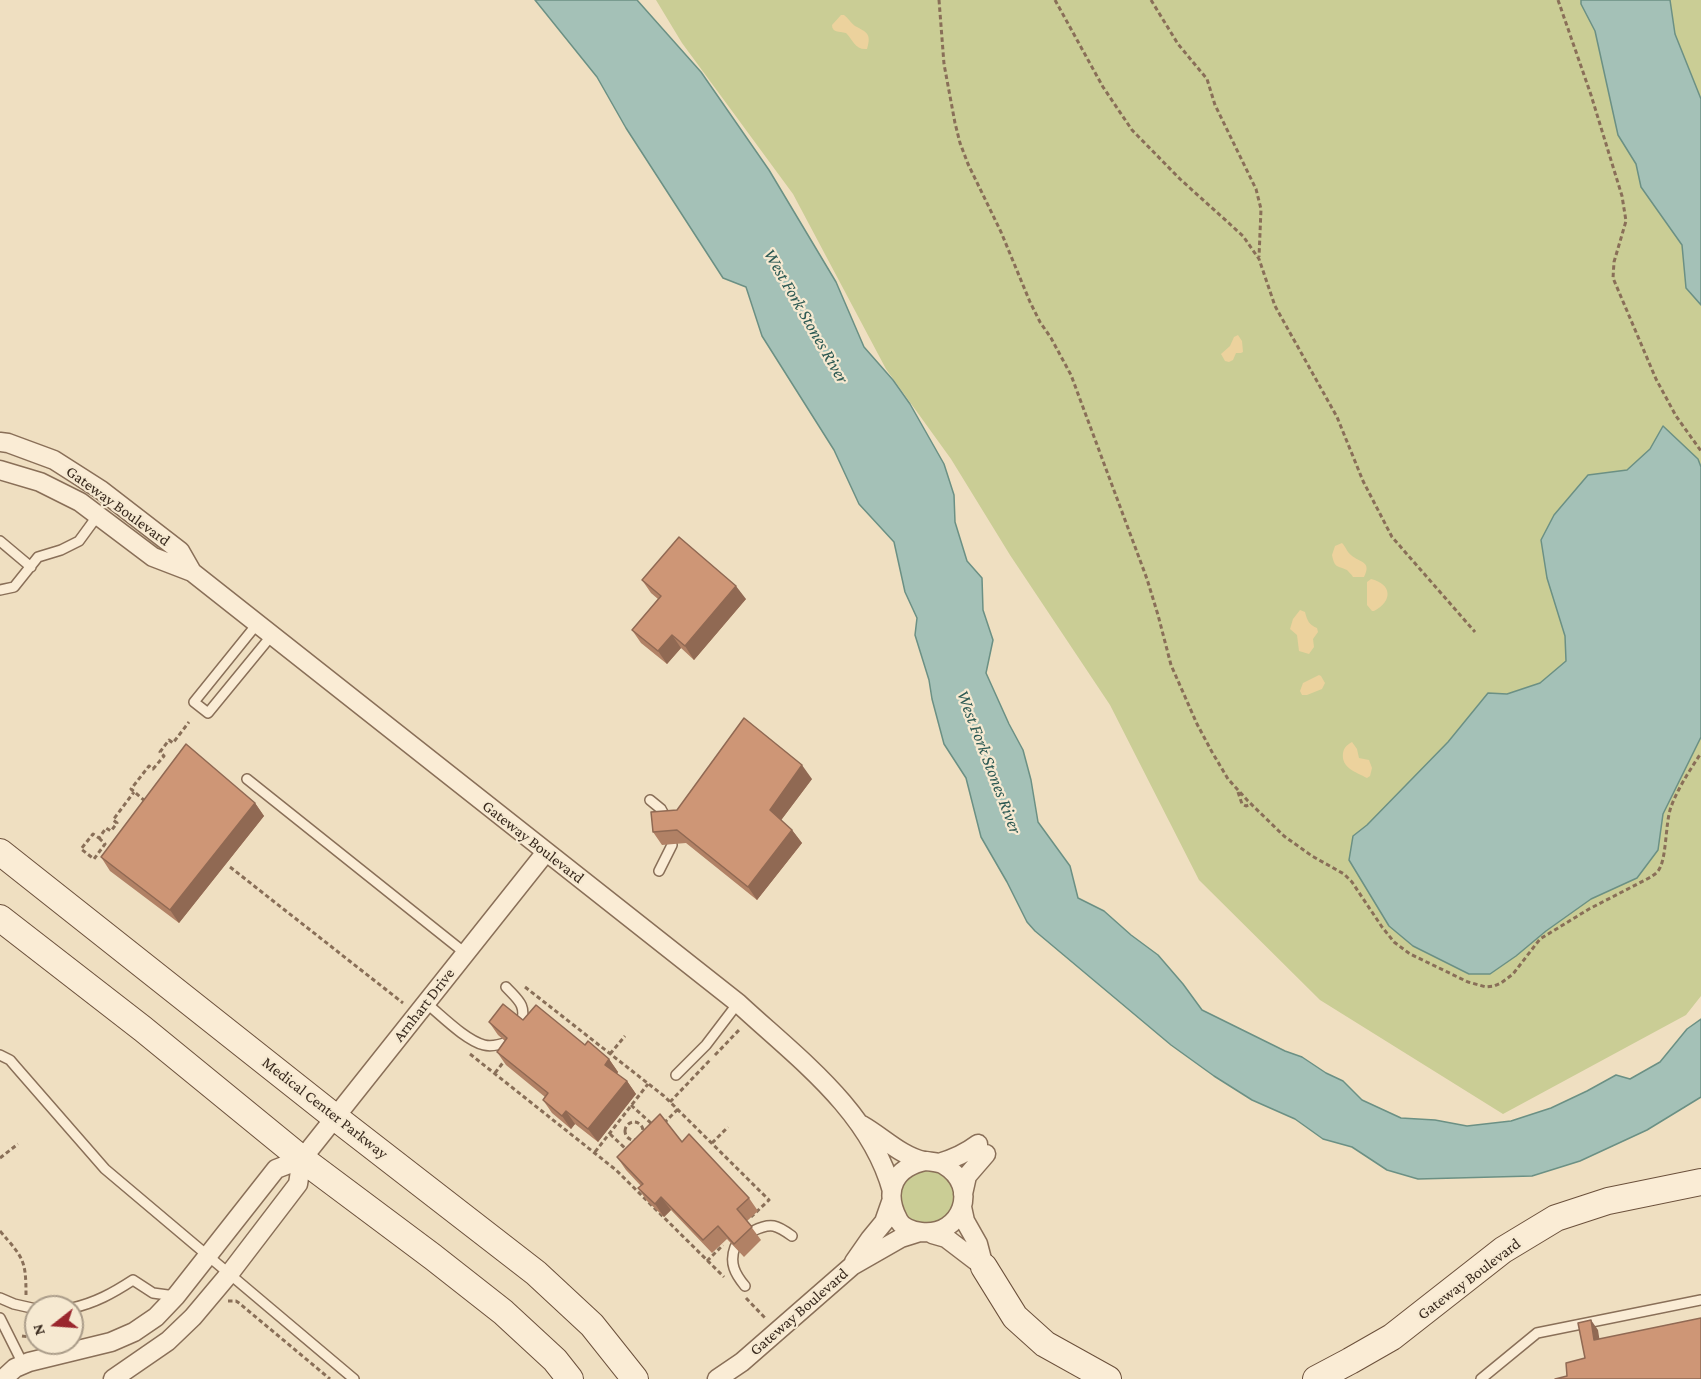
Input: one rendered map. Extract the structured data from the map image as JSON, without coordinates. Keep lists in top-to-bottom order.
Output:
{
  "streets": {
    "main road": ["Gateway Boulevard", "Medical Center Parkway"],
    "street": ["Arnhart Drive"]
  },
  "crossings": [
    ["Gateway Boulevard", "Arnhart Drive"],
    ["Arnhart Drive", "Medical Center Parkway"]
  ],
  "water": ["West Fork Stones River"],
  "north": "left"
}
